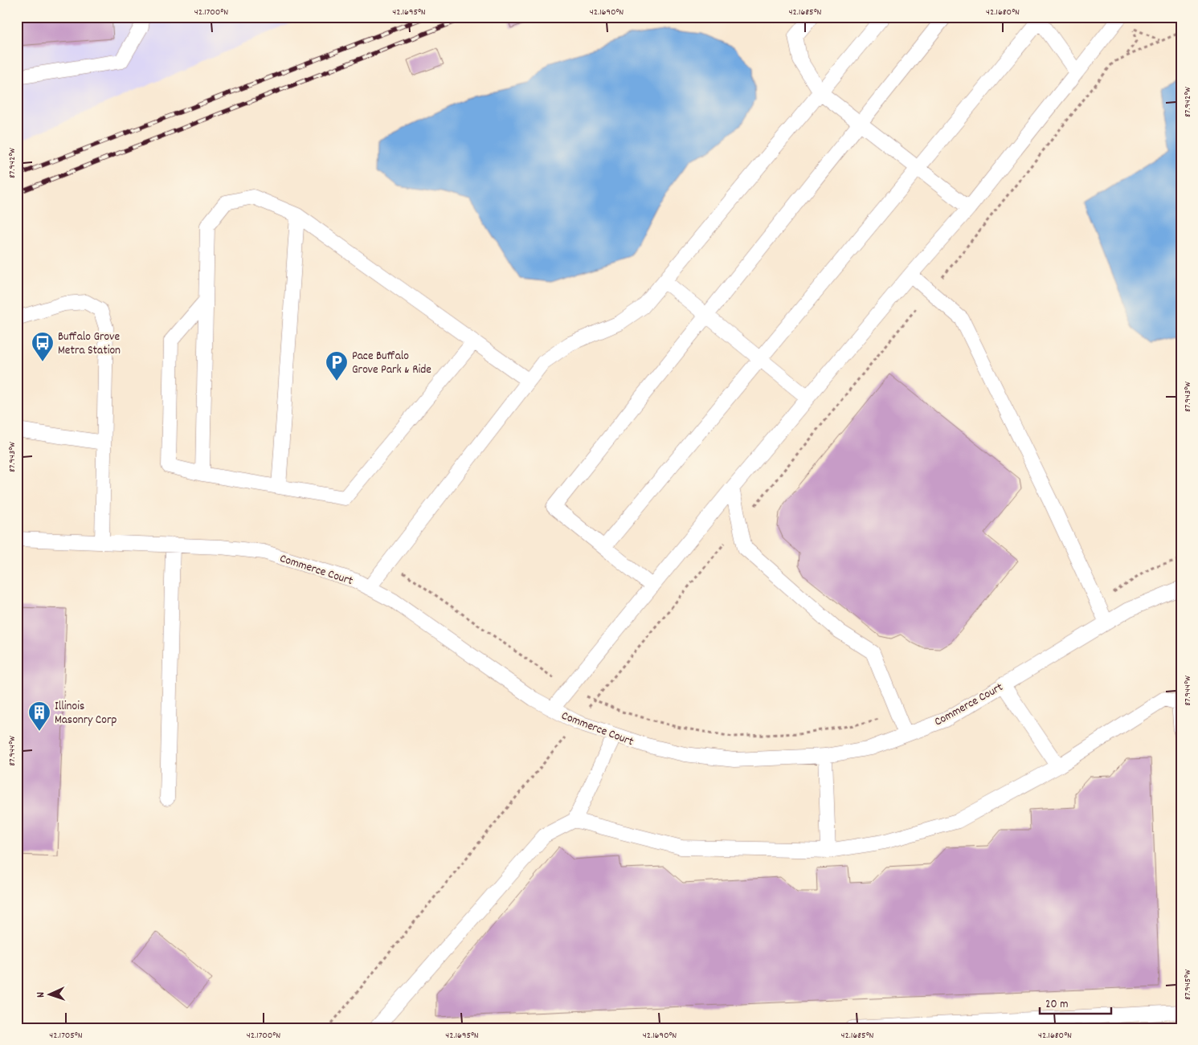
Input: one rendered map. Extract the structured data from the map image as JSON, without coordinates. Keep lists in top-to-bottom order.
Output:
{
  "streets": {
    "lane": ["Commerce Court"]
  },
  "places": {
    "bus stop": ["Buffalo Grove Metra Station"],
    "parking": ["Pace Buffalo Grove Park & Ride"],
    "building": ["Illinois Masonry Corp"]
  },
  "scale_bar": "20 m",
  "north": "left",
  "coordinates": [
    "42.1700°N",
    "42.1695°N",
    "42.1690°N",
    "42.1685°N",
    "42.1680°N",
    "87.942°W",
    "87.943°W",
    "87.944°W",
    "87.945°W",
    "42.1705°N"
  ]
}
